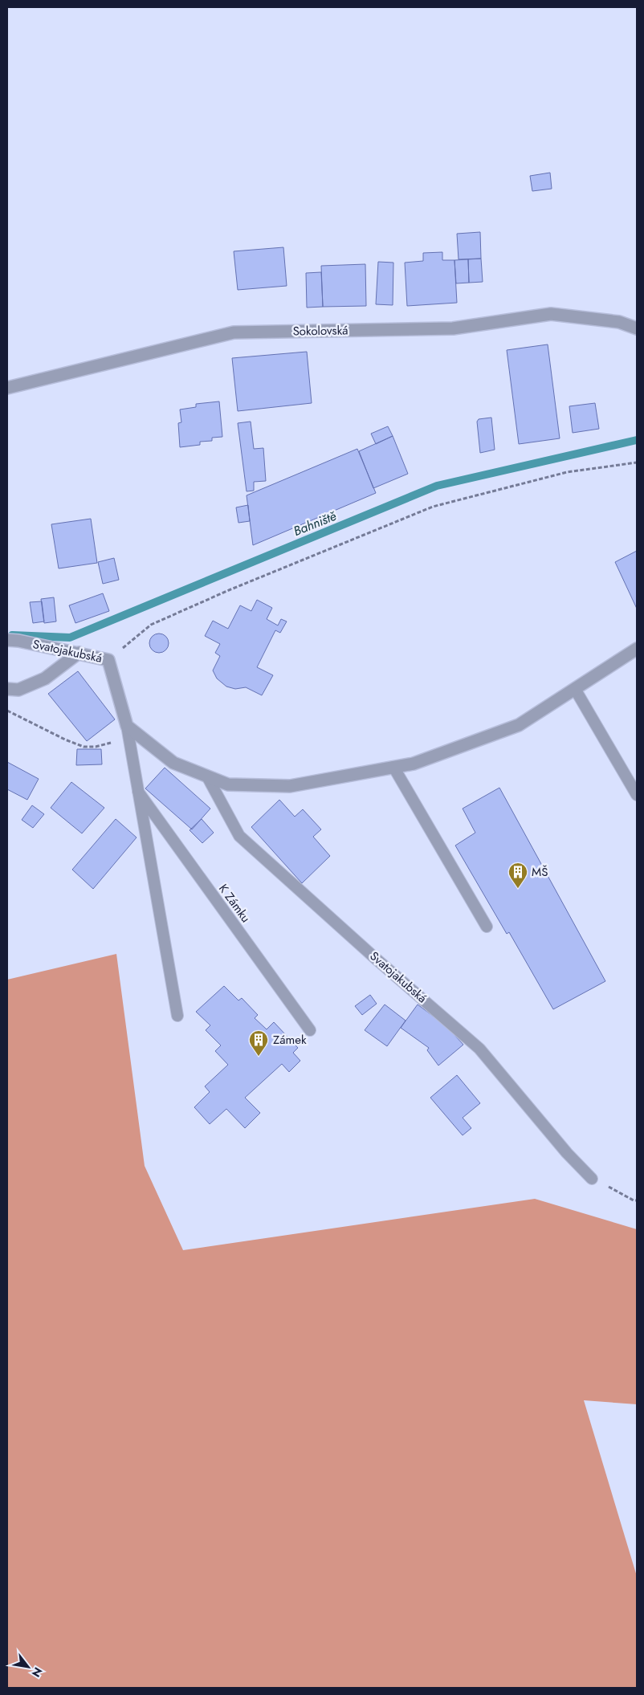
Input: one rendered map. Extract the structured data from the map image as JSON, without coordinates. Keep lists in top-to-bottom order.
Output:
{
  "streets": {
    "street": ["Sokolovská", "Svatojakubská"],
    "lane": ["K Zámku"]
  },
  "water": ["Bahniště"],
  "places": {
    "building": ["MŠ", "Zámek"]
  },
  "north": "bottom right"
}
